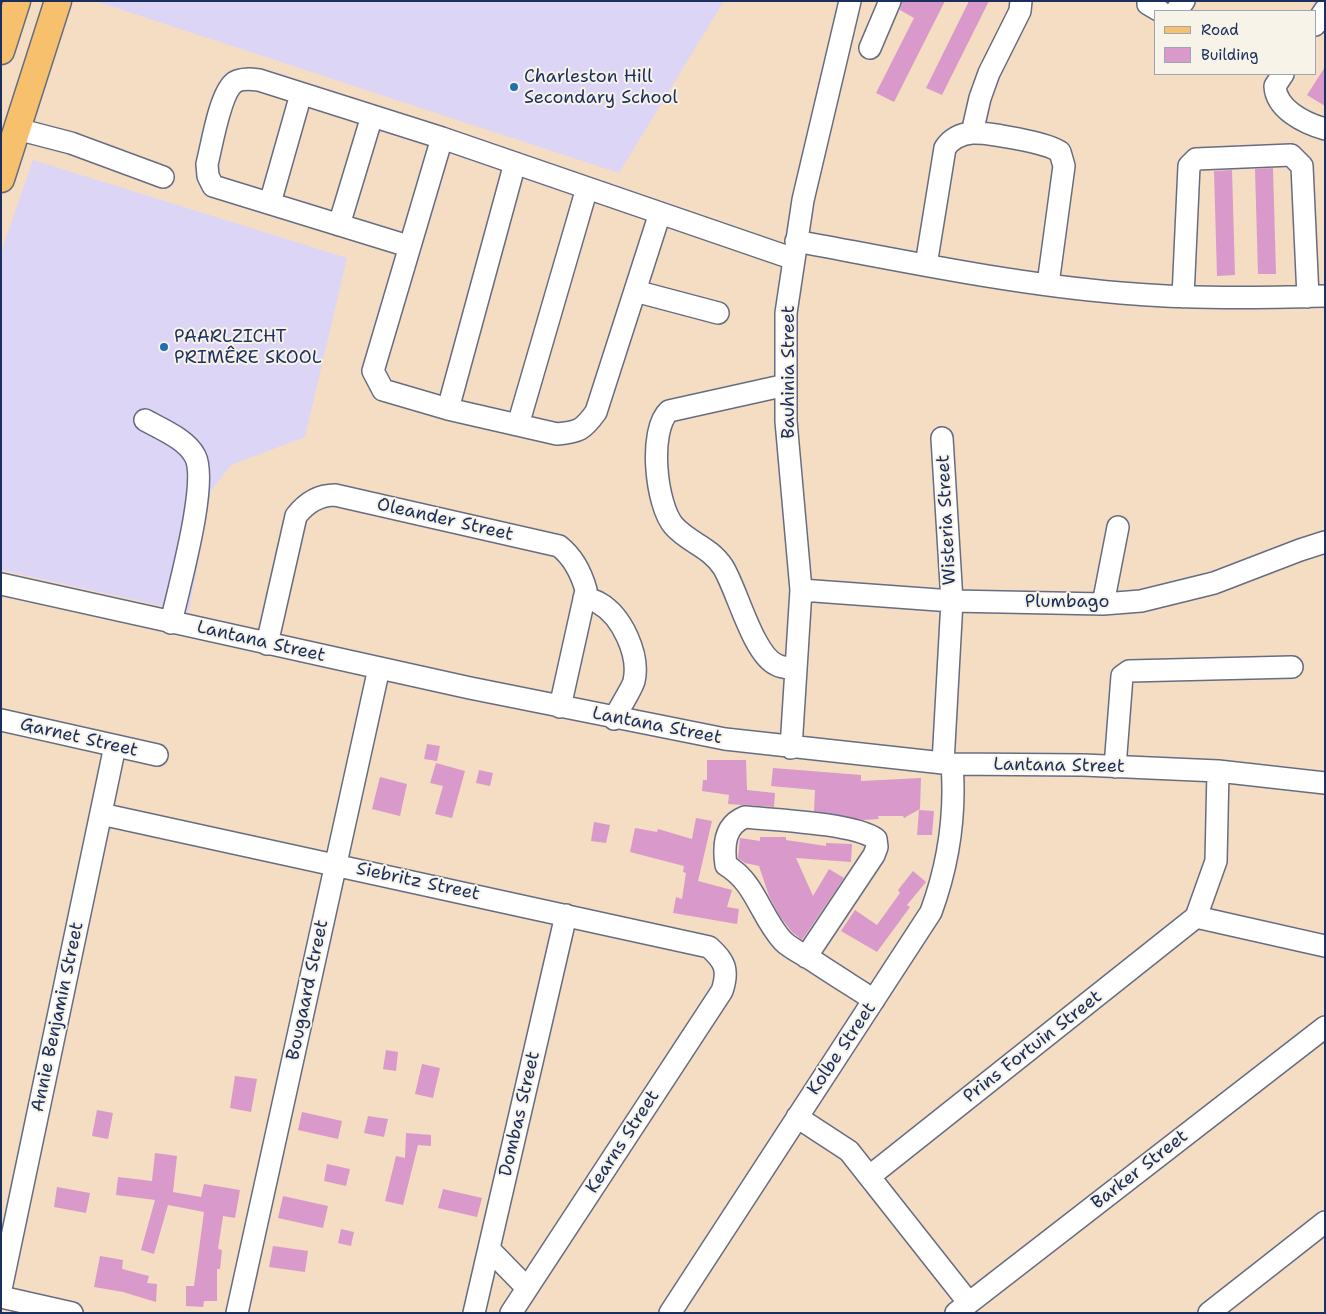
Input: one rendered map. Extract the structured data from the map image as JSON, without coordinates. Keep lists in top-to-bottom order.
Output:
{
  "streets": {
    "street": [
      "Bauhinia Street",
      "Oleander Street",
      "Wisteria Street",
      "Plumbago",
      "Lantana Street",
      "Garnet Street",
      "Siebritz Street",
      "Bougaard Street",
      "Annie Benjamin Street",
      "Prins Fortuin Street",
      "Kolbe Street",
      "Dombas Street",
      "Kearns Street",
      "Barker Street"
    ]
  },
  "crossings": [
    ["Bauhinia Street", "Plumbago"],
    ["Bauhinia Street", "Lantana Street"],
    ["Oleander Street", "Lantana Street"],
    ["Wisteria Street", "Plumbago"],
    ["Wisteria Street", "Lantana Street"],
    ["Wisteria Street", "Kolbe Street"],
    ["Lantana Street", "Bougaard Street"],
    ["Lantana Street", "Kolbe Street"],
    ["Garnet Street", "Annie Benjamin Street"],
    ["Siebritz Street", "Bougaard Street"],
    ["Siebritz Street", "Annie Benjamin Street"],
    ["Siebritz Street", "Dombas Street"],
    ["Siebritz Street", "Kearns Street"]
  ],
  "places": ["Charleston Hill Secondary School", "PAARLZICHT PRIMÊRE SKOOL"],
  "legend": ["Road", "Building"]
}
